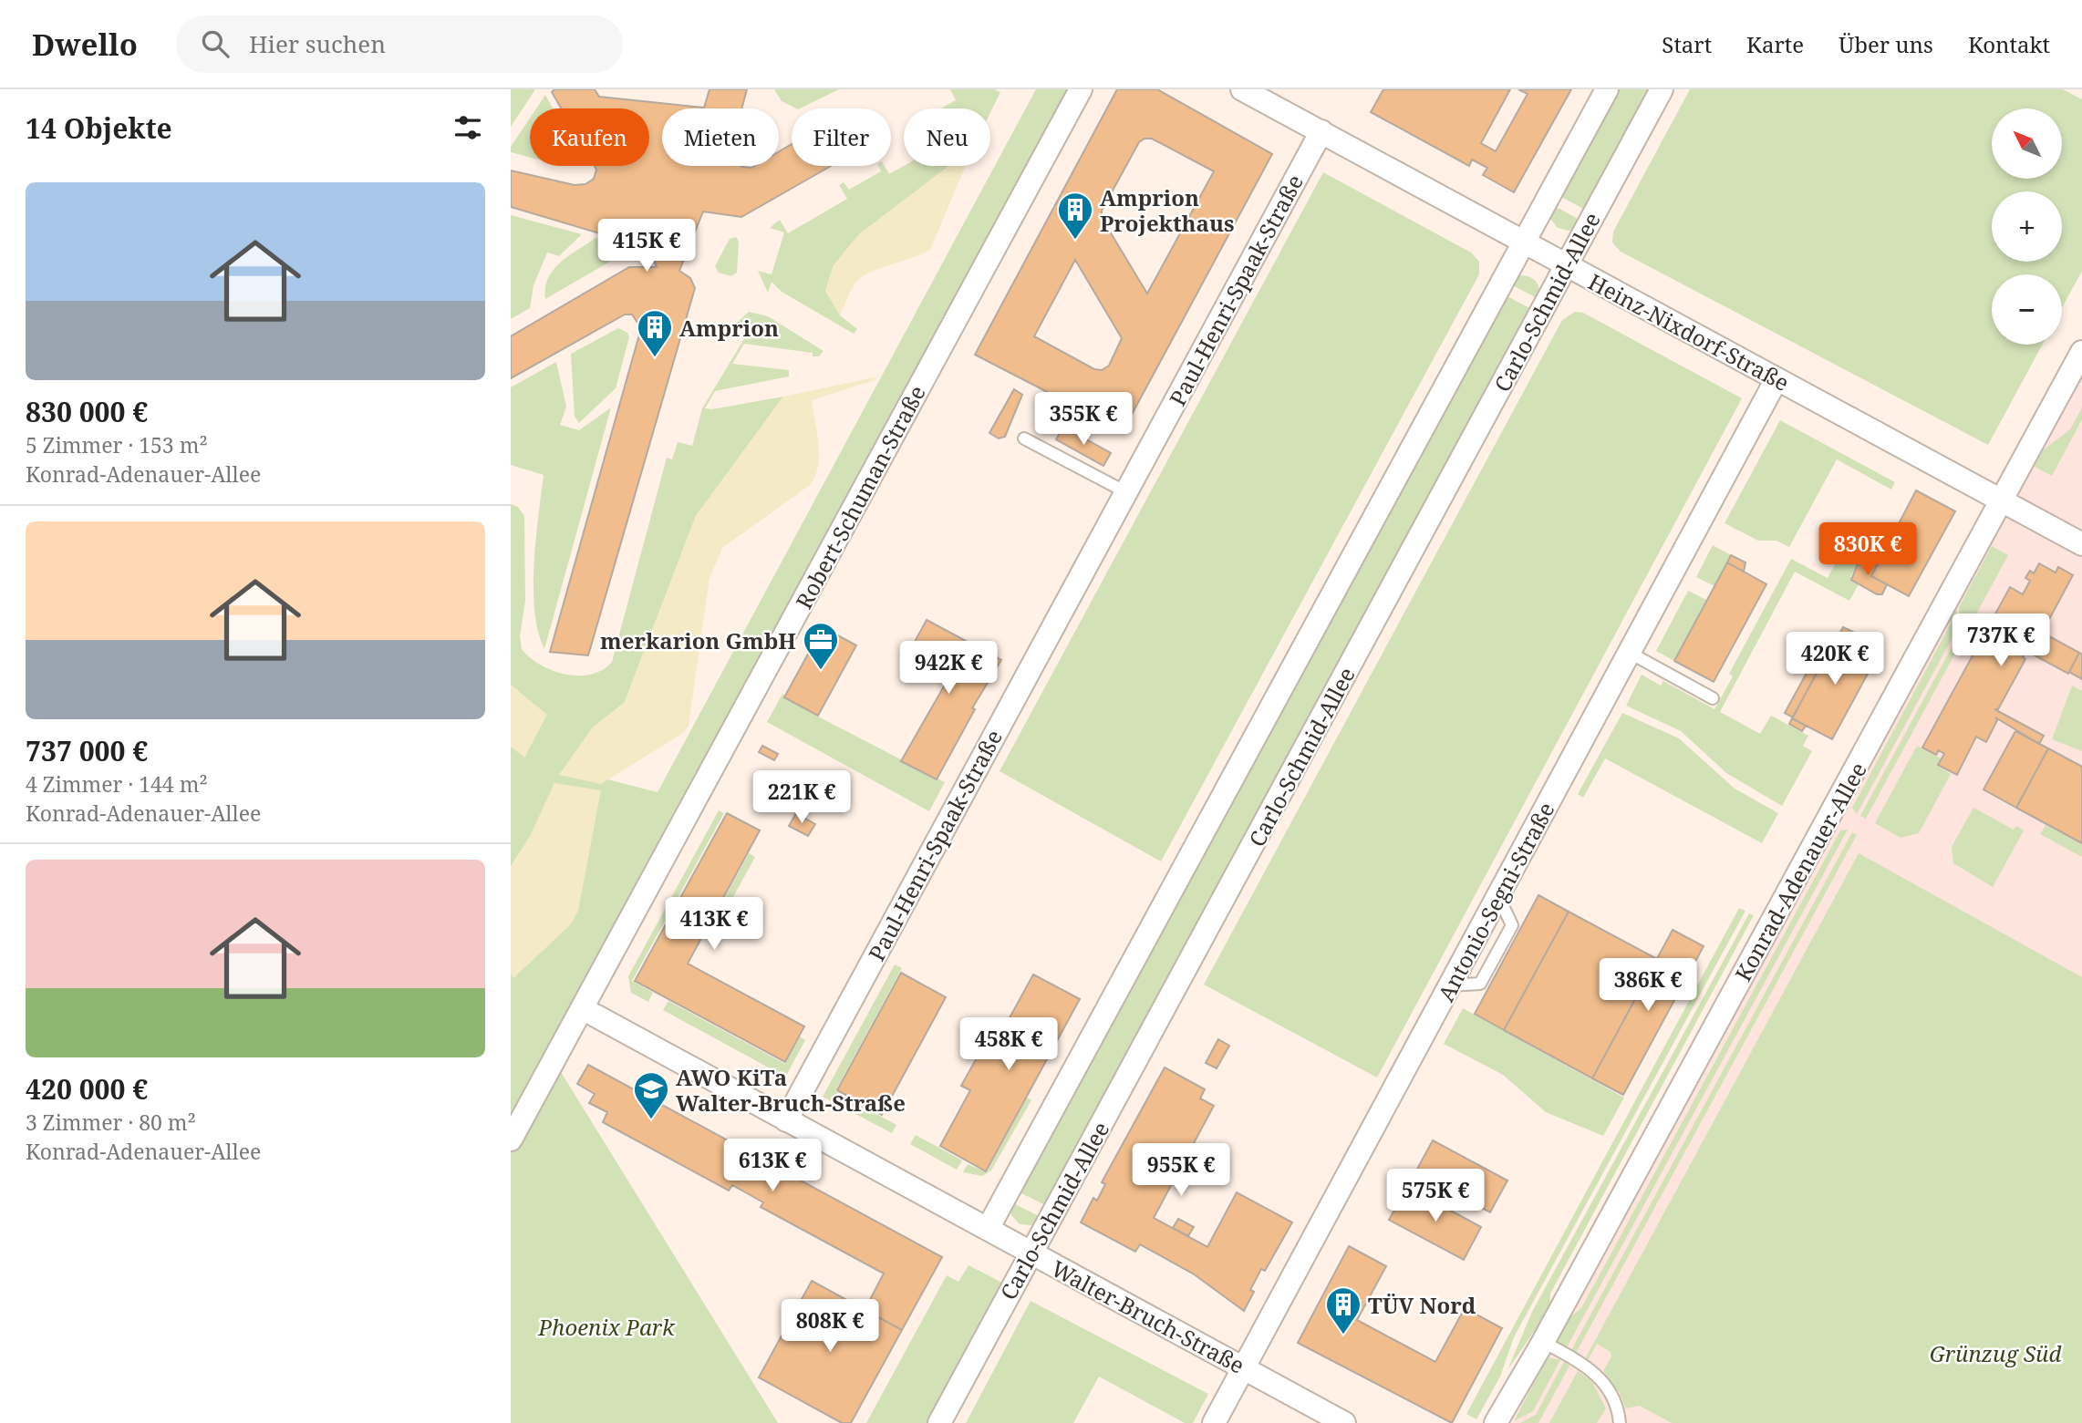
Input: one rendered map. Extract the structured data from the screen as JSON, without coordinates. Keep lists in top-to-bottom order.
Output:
{
  "streets": {
    "street": [
      "Paul-Henri-Spaak-Straße",
      "Carlo-Schmid-Allee",
      "Heinz-Nixdorf-Straße",
      "Robert-Schuman-Straße",
      "Konrad-Adenauer-Allee",
      "Antonio-Segni-Straße",
      "Walter-Bruch-Straße"
    ]
  },
  "crossings": [
    ["Paul-Henri-Spaak-Straße", "Heinz-Nixdorf-Straße"],
    ["Paul-Henri-Spaak-Straße", "Walter-Bruch-Straße"],
    ["Carlo-Schmid-Allee", "Heinz-Nixdorf-Straße"],
    ["Carlo-Schmid-Allee", "Walter-Bruch-Straße"],
    ["Heinz-Nixdorf-Straße", "Konrad-Adenauer-Allee"],
    ["Heinz-Nixdorf-Straße", "Antonio-Segni-Straße"],
    ["Robert-Schuman-Straße", "Walter-Bruch-Straße"],
    ["Antonio-Segni-Straße", "Walter-Bruch-Straße"]
  ],
  "parks": ["Phoenix Park", "Grünzug Süd"],
  "places": {
    "building": ["Amprion Projekthaus", "Amprion", "TÜV Nord"],
    "office": ["merkarion GmbH"],
    "school or university": ["AWO KiTa Walter-Bruch-Straße"]
  },
  "north": "top left",
  "page": {
    "header": "Dwello",
    "search": "Hier suchen",
    "nav": [
      "Start",
      "Karte",
      "Über uns",
      "Kontakt"
    ],
    "heading": "14 Objekte",
    "map_buttons": ["+", "−"],
    "chip": [
      "Kaufen",
      "Mieten",
      "Filter",
      "Neu"
    ],
    "list": [
      {
        "name": "830 000 €",
        "note": "5 Zimmer · 153 m² · Konrad-Adenauer-Allee"
      },
      {
        "name": "737 000 €",
        "note": "4 Zimmer · 144 m² · Konrad-Adenauer-Allee"
      },
      {
        "name": "420 000 €",
        "note": "3 Zimmer · 80 m² · Konrad-Adenauer-Allee"
      }
    ],
    "price": [
      "415K €",
      "355K €",
      "830K €",
      "737K €",
      "420K €",
      "942K €",
      "221K €",
      "413K €",
      "386K €",
      "458K €",
      "613K €",
      "955K €",
      "575K €",
      "808K €"
    ]
  }
}
